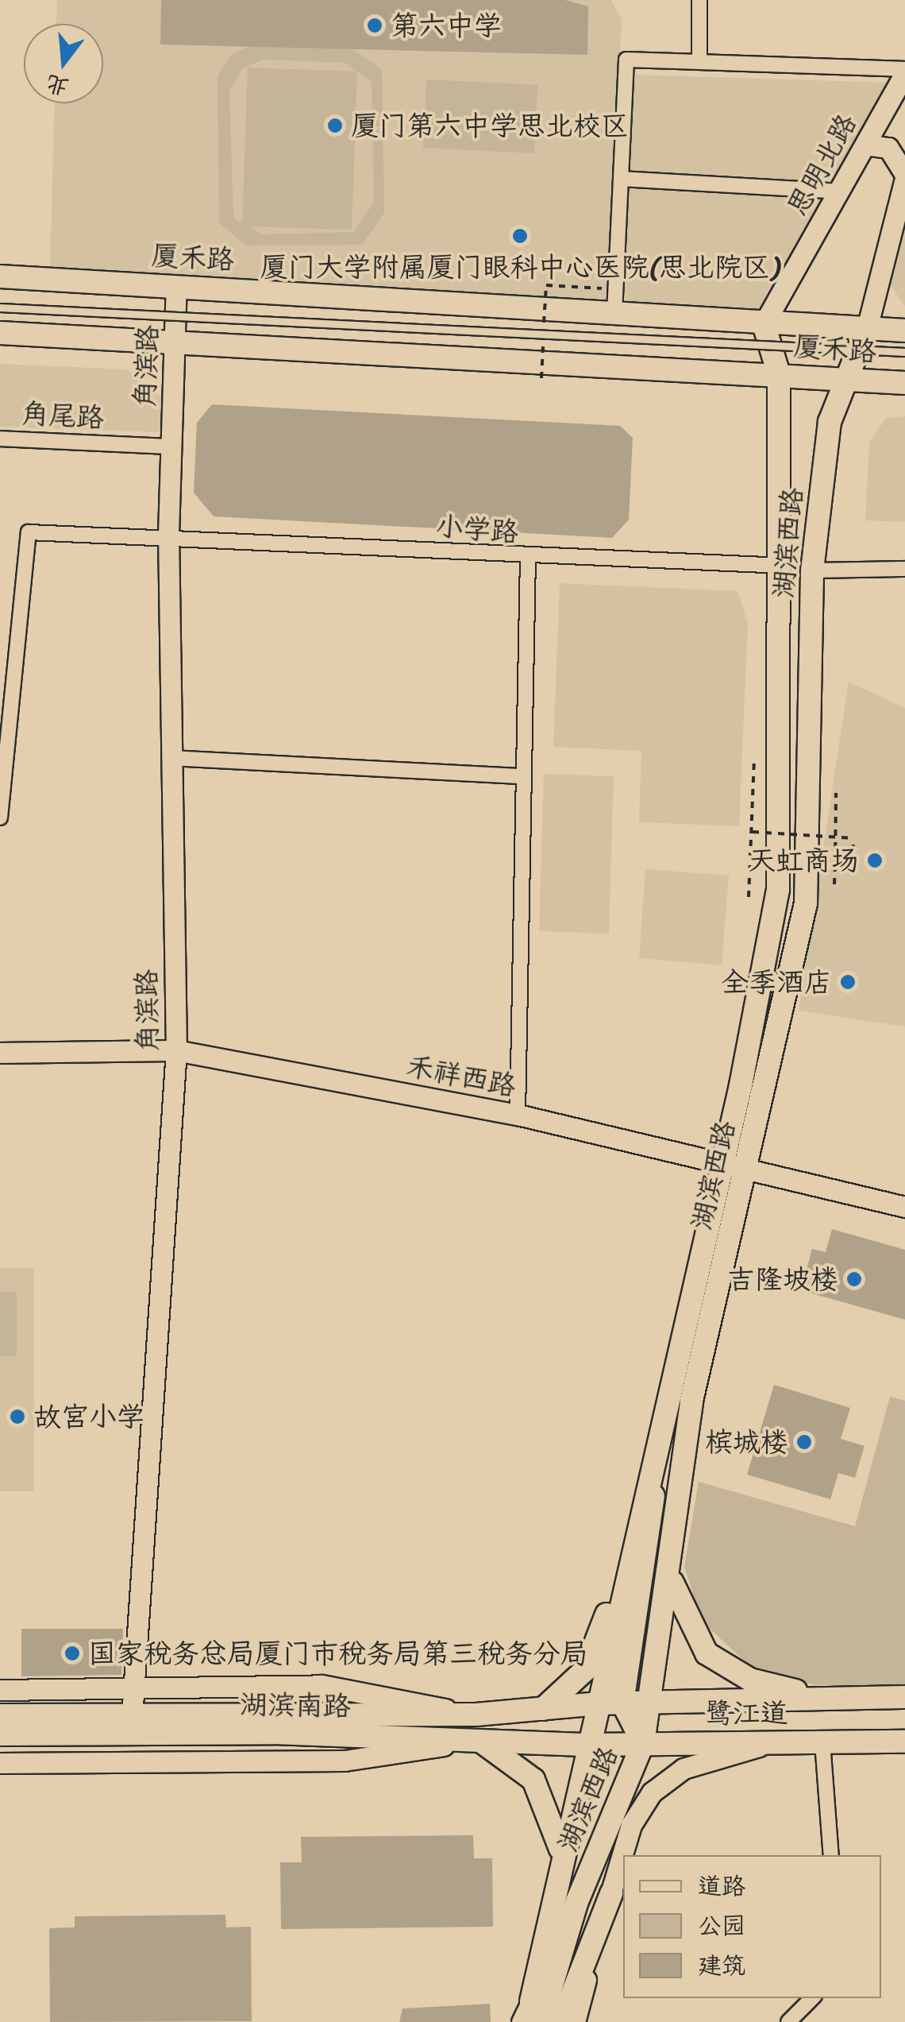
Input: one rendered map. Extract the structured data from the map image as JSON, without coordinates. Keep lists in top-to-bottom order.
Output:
{
  "streets": {
    "main road": [
      "厦禾路",
      "湖滨西路",
      "湖滨南路",
      "鹭江道"
    ],
    "street": [
      "思明北路",
      "角滨路",
      "角尾路",
      "小学路",
      "禾祥西路"
    ]
  },
  "crossings": [
    ["思明北路", "厦禾路"],
    ["思明北路", "湖滨西路"],
    ["厦禾路", "角滨路"],
    ["厦禾路", "湖滨西路"],
    ["角滨路", "角尾路"],
    ["角滨路", "小学路"],
    ["角滨路", "禾祥西路"],
    ["角滨路", "湖滨南路"],
    ["小学路", "湖滨西路"],
    ["湖滨西路", "禾祥西路"],
    ["湖滨西路", "湖滨南路"],
    ["湖滨西路", "鹭江道"],
    ["湖滨南路", "鹭江道"]
  ],
  "places": [
    "第六中学",
    "厦门第六中学思北校区",
    "厦门大学附属厦门眼科中心医院(思北院区)",
    "天虹商场",
    "全季酒店",
    "吉隆坡楼",
    "故宫小学",
    "槟城楼",
    "国家税务总局厦门市税务局第三税务分局"
  ],
  "legend": ["道路", "公园", "建筑"],
  "north": "bottom"
}
